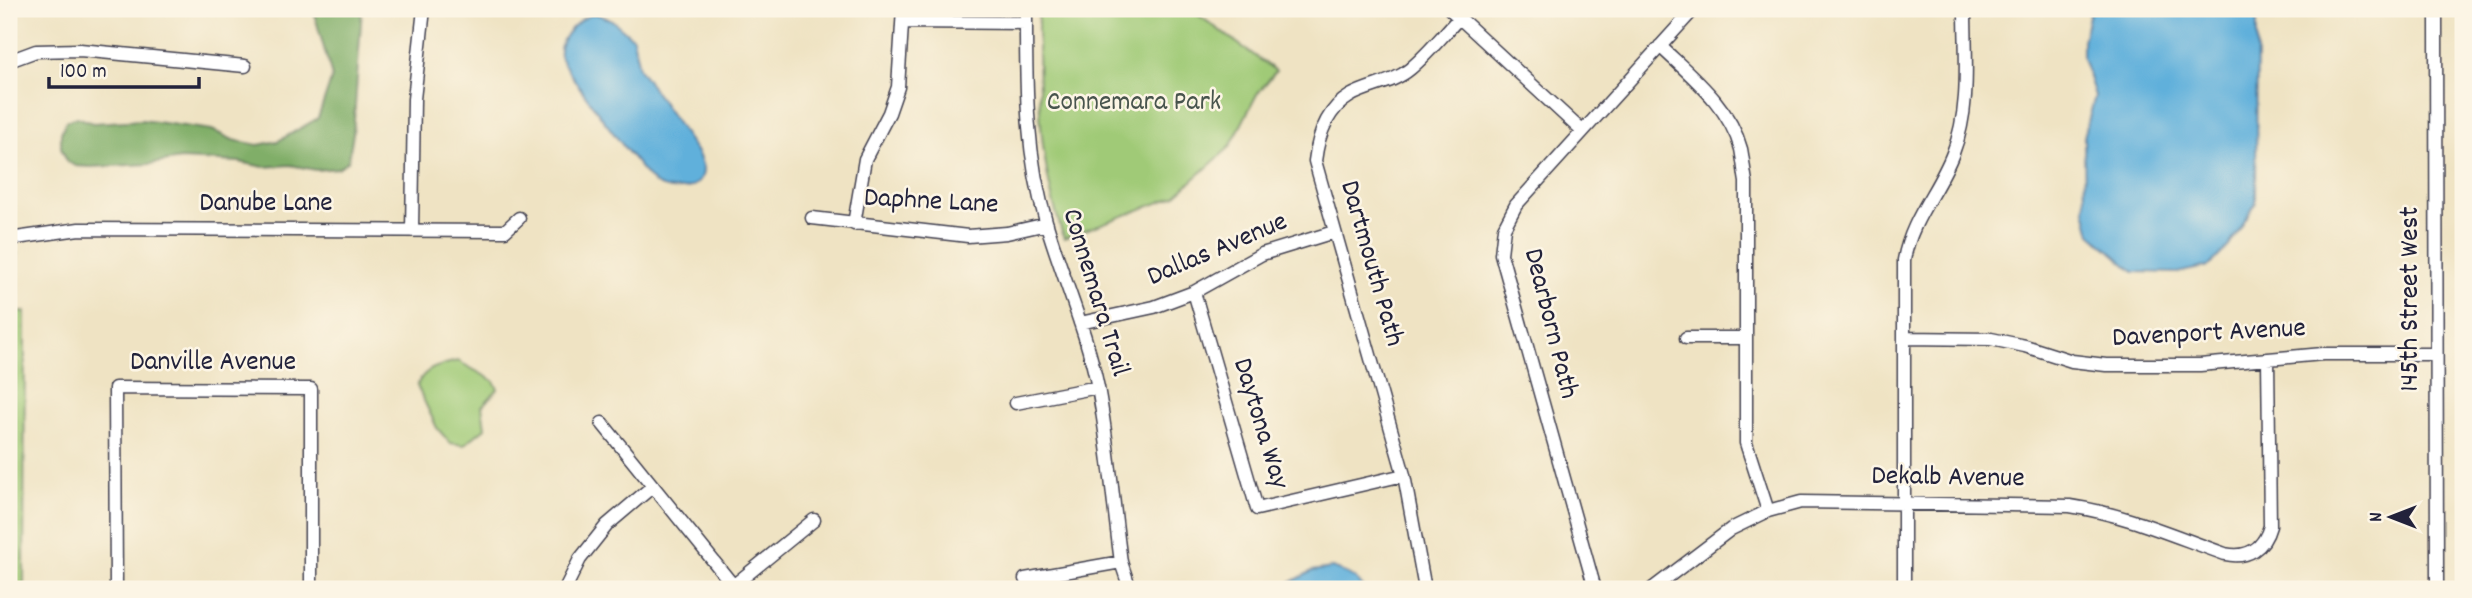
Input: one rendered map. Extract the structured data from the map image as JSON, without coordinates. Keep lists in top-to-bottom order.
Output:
{
  "streets": {
    "street": [
      "Daphne Lane",
      "Danube Lane",
      "Dallas Avenue",
      "Dartmouth Path",
      "Connemara Trail",
      "145th Street West",
      "Dearborn Path",
      "Davenport Avenue",
      "Danville Avenue",
      "Daytona Way",
      "Dekalb Avenue"
    ]
  },
  "crossings": [
    ["Daphne Lane", "Connemara Trail"],
    ["Dallas Avenue", "Dartmouth Path"],
    ["Dallas Avenue", "Connemara Trail"],
    ["Dallas Avenue", "Daytona Way"],
    ["Dartmouth Path", "Daytona Way"],
    ["145th Street West", "Davenport Avenue"],
    ["Davenport Avenue", "Dekalb Avenue"]
  ],
  "parks": ["Connemara Park"],
  "scale_bar": "100 m",
  "north": "left"
}
